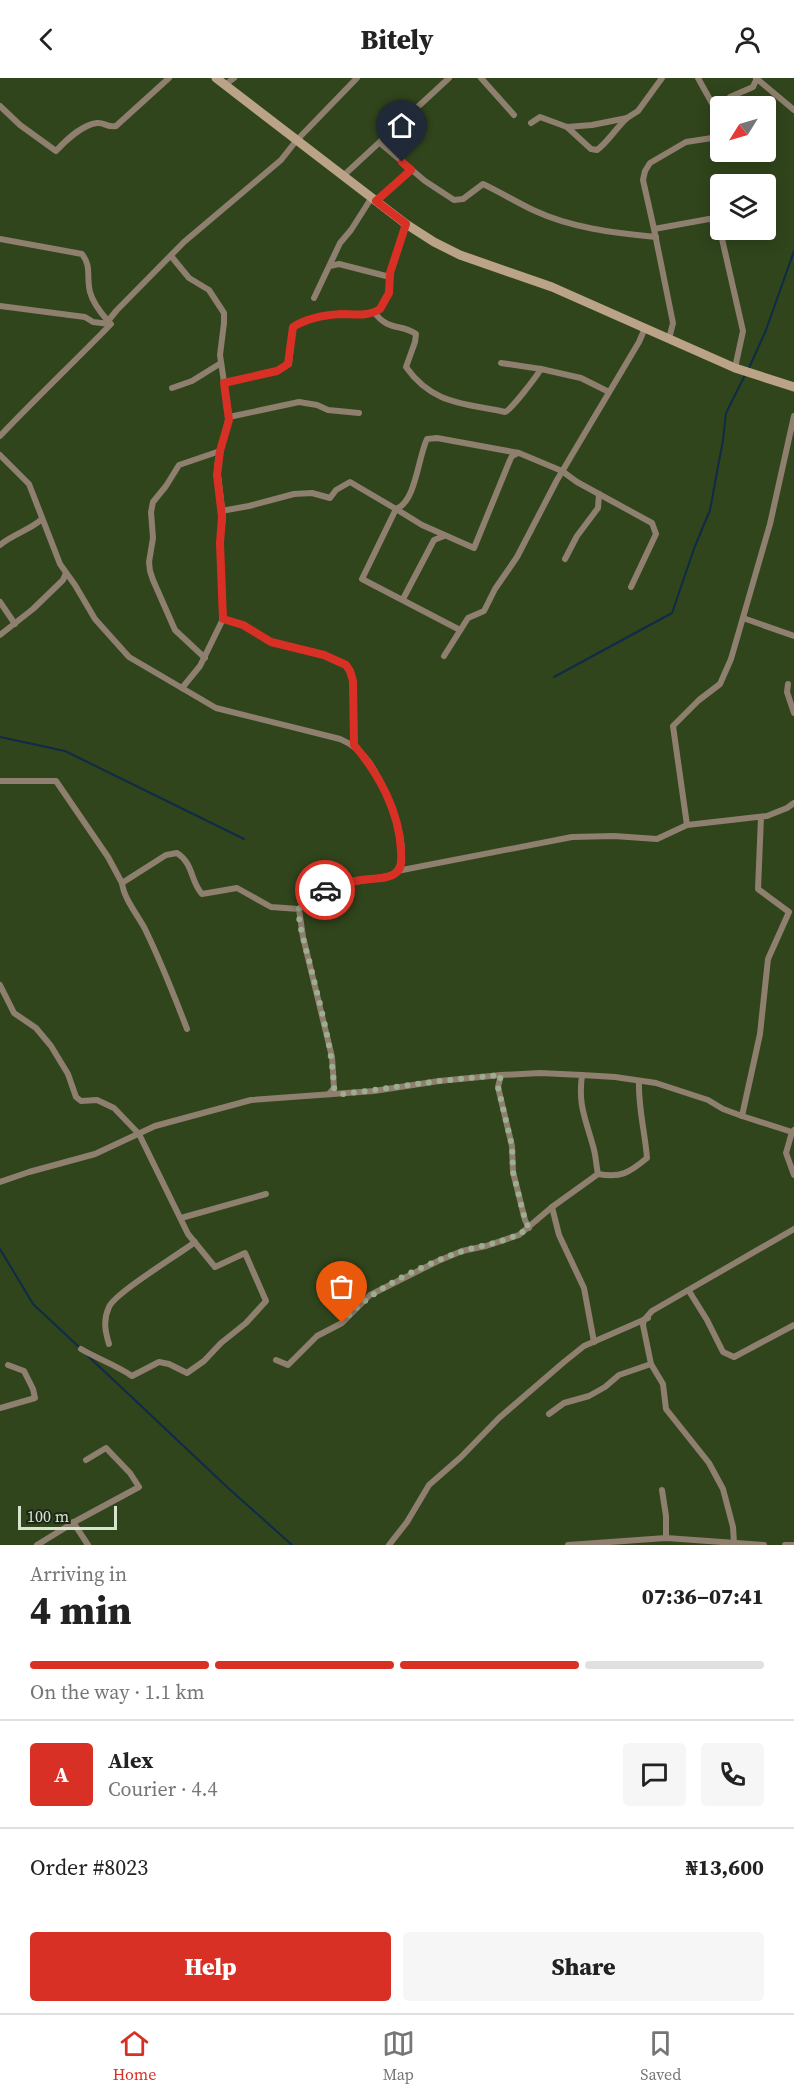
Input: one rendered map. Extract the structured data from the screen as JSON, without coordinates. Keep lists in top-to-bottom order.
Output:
{
  "scale_bar": "100 m",
  "north": "bottom left",
  "page": {
    "header": "Bitely",
    "scale": "100 m",
    "heading": ["4 min", "Arriving in", "07:36–07:41"],
    "panel": [
      "Alex",
      "Courier · 4.4",
      "Order #8023",
      "₦13,600"
    ],
    "bar": "On the way · 1.1 km",
    "round": "A",
    "buttons": ["Help", "Share"],
    "tabs": ["Home", "Map", "Saved"]
  }
}
